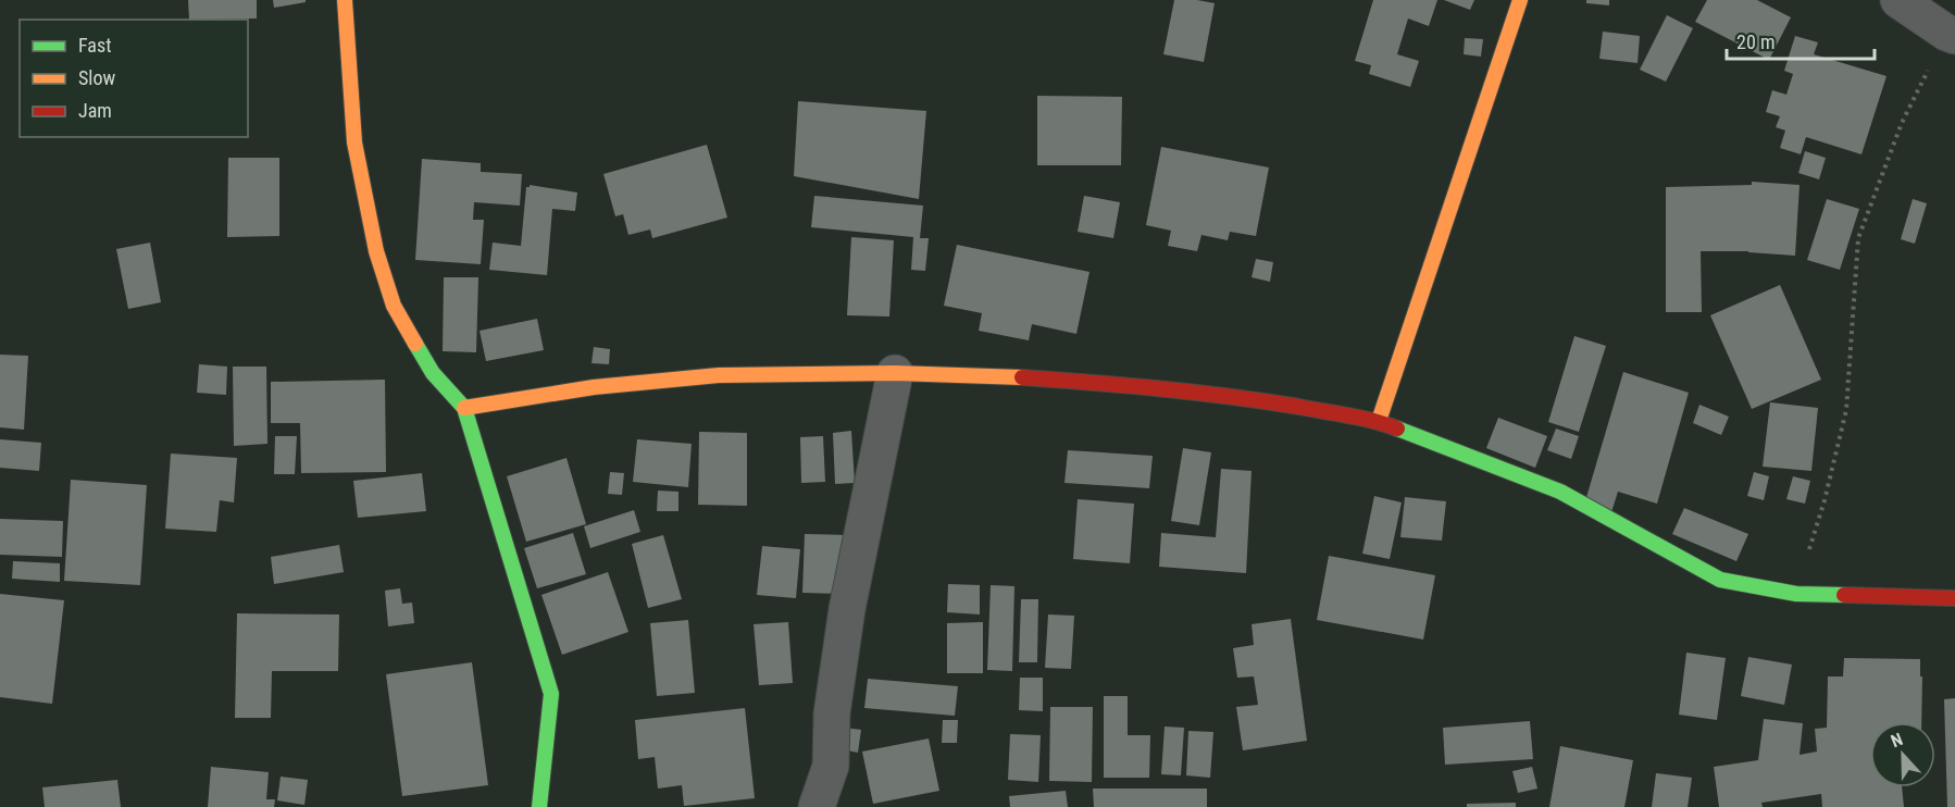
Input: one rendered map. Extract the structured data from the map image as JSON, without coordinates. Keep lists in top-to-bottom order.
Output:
{
  "legend": ["Fast", "Slow", "Jam"],
  "scale_bar": "20 m",
  "north": "top"
}
